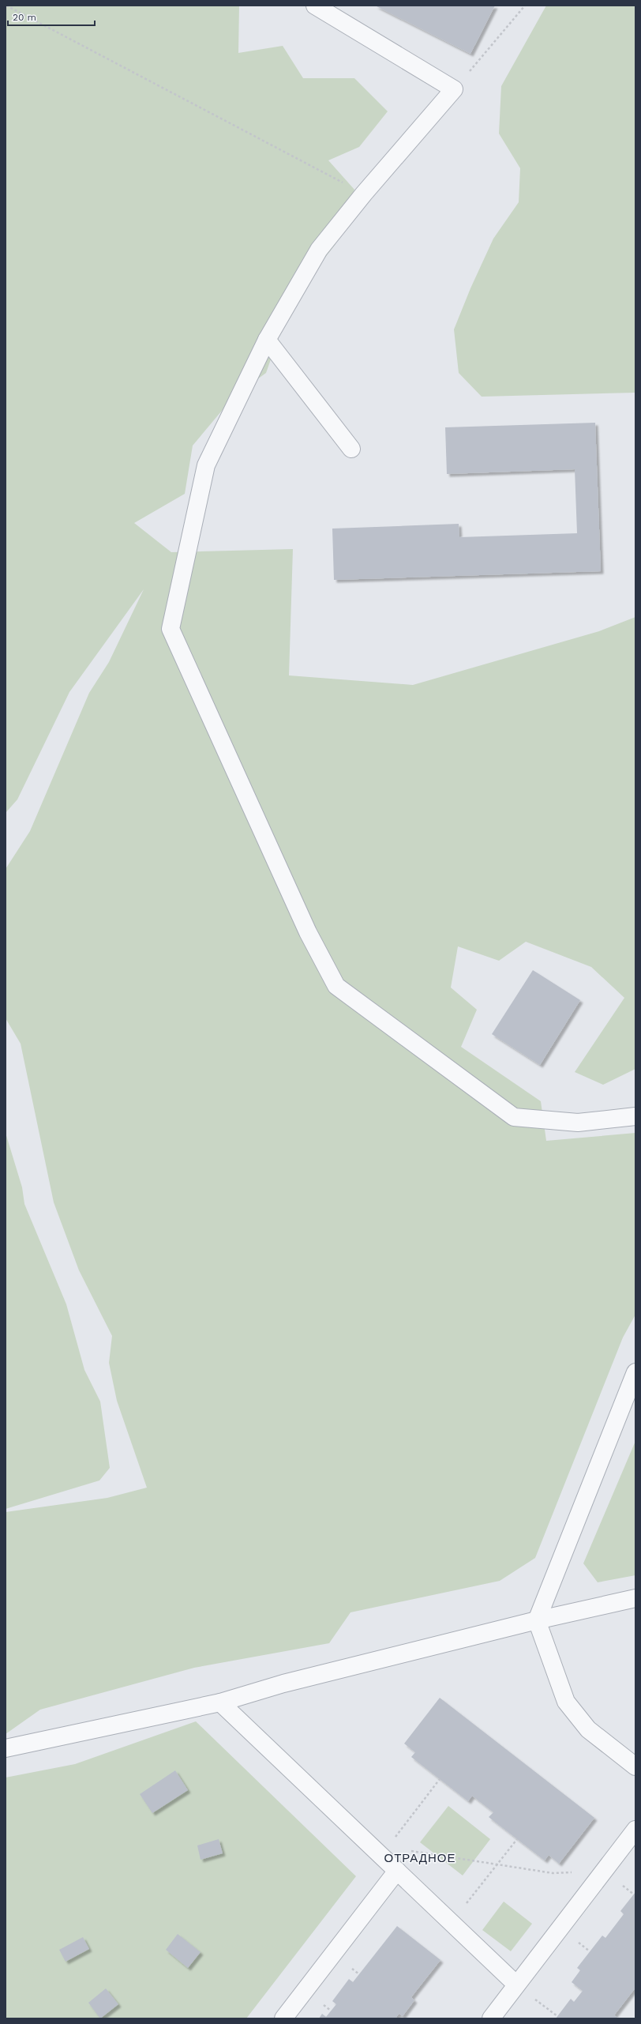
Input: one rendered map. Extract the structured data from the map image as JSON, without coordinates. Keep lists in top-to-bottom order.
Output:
{
  "districts": ["ОТРАДНОЕ"],
  "scale_bar": "20 m"
}
